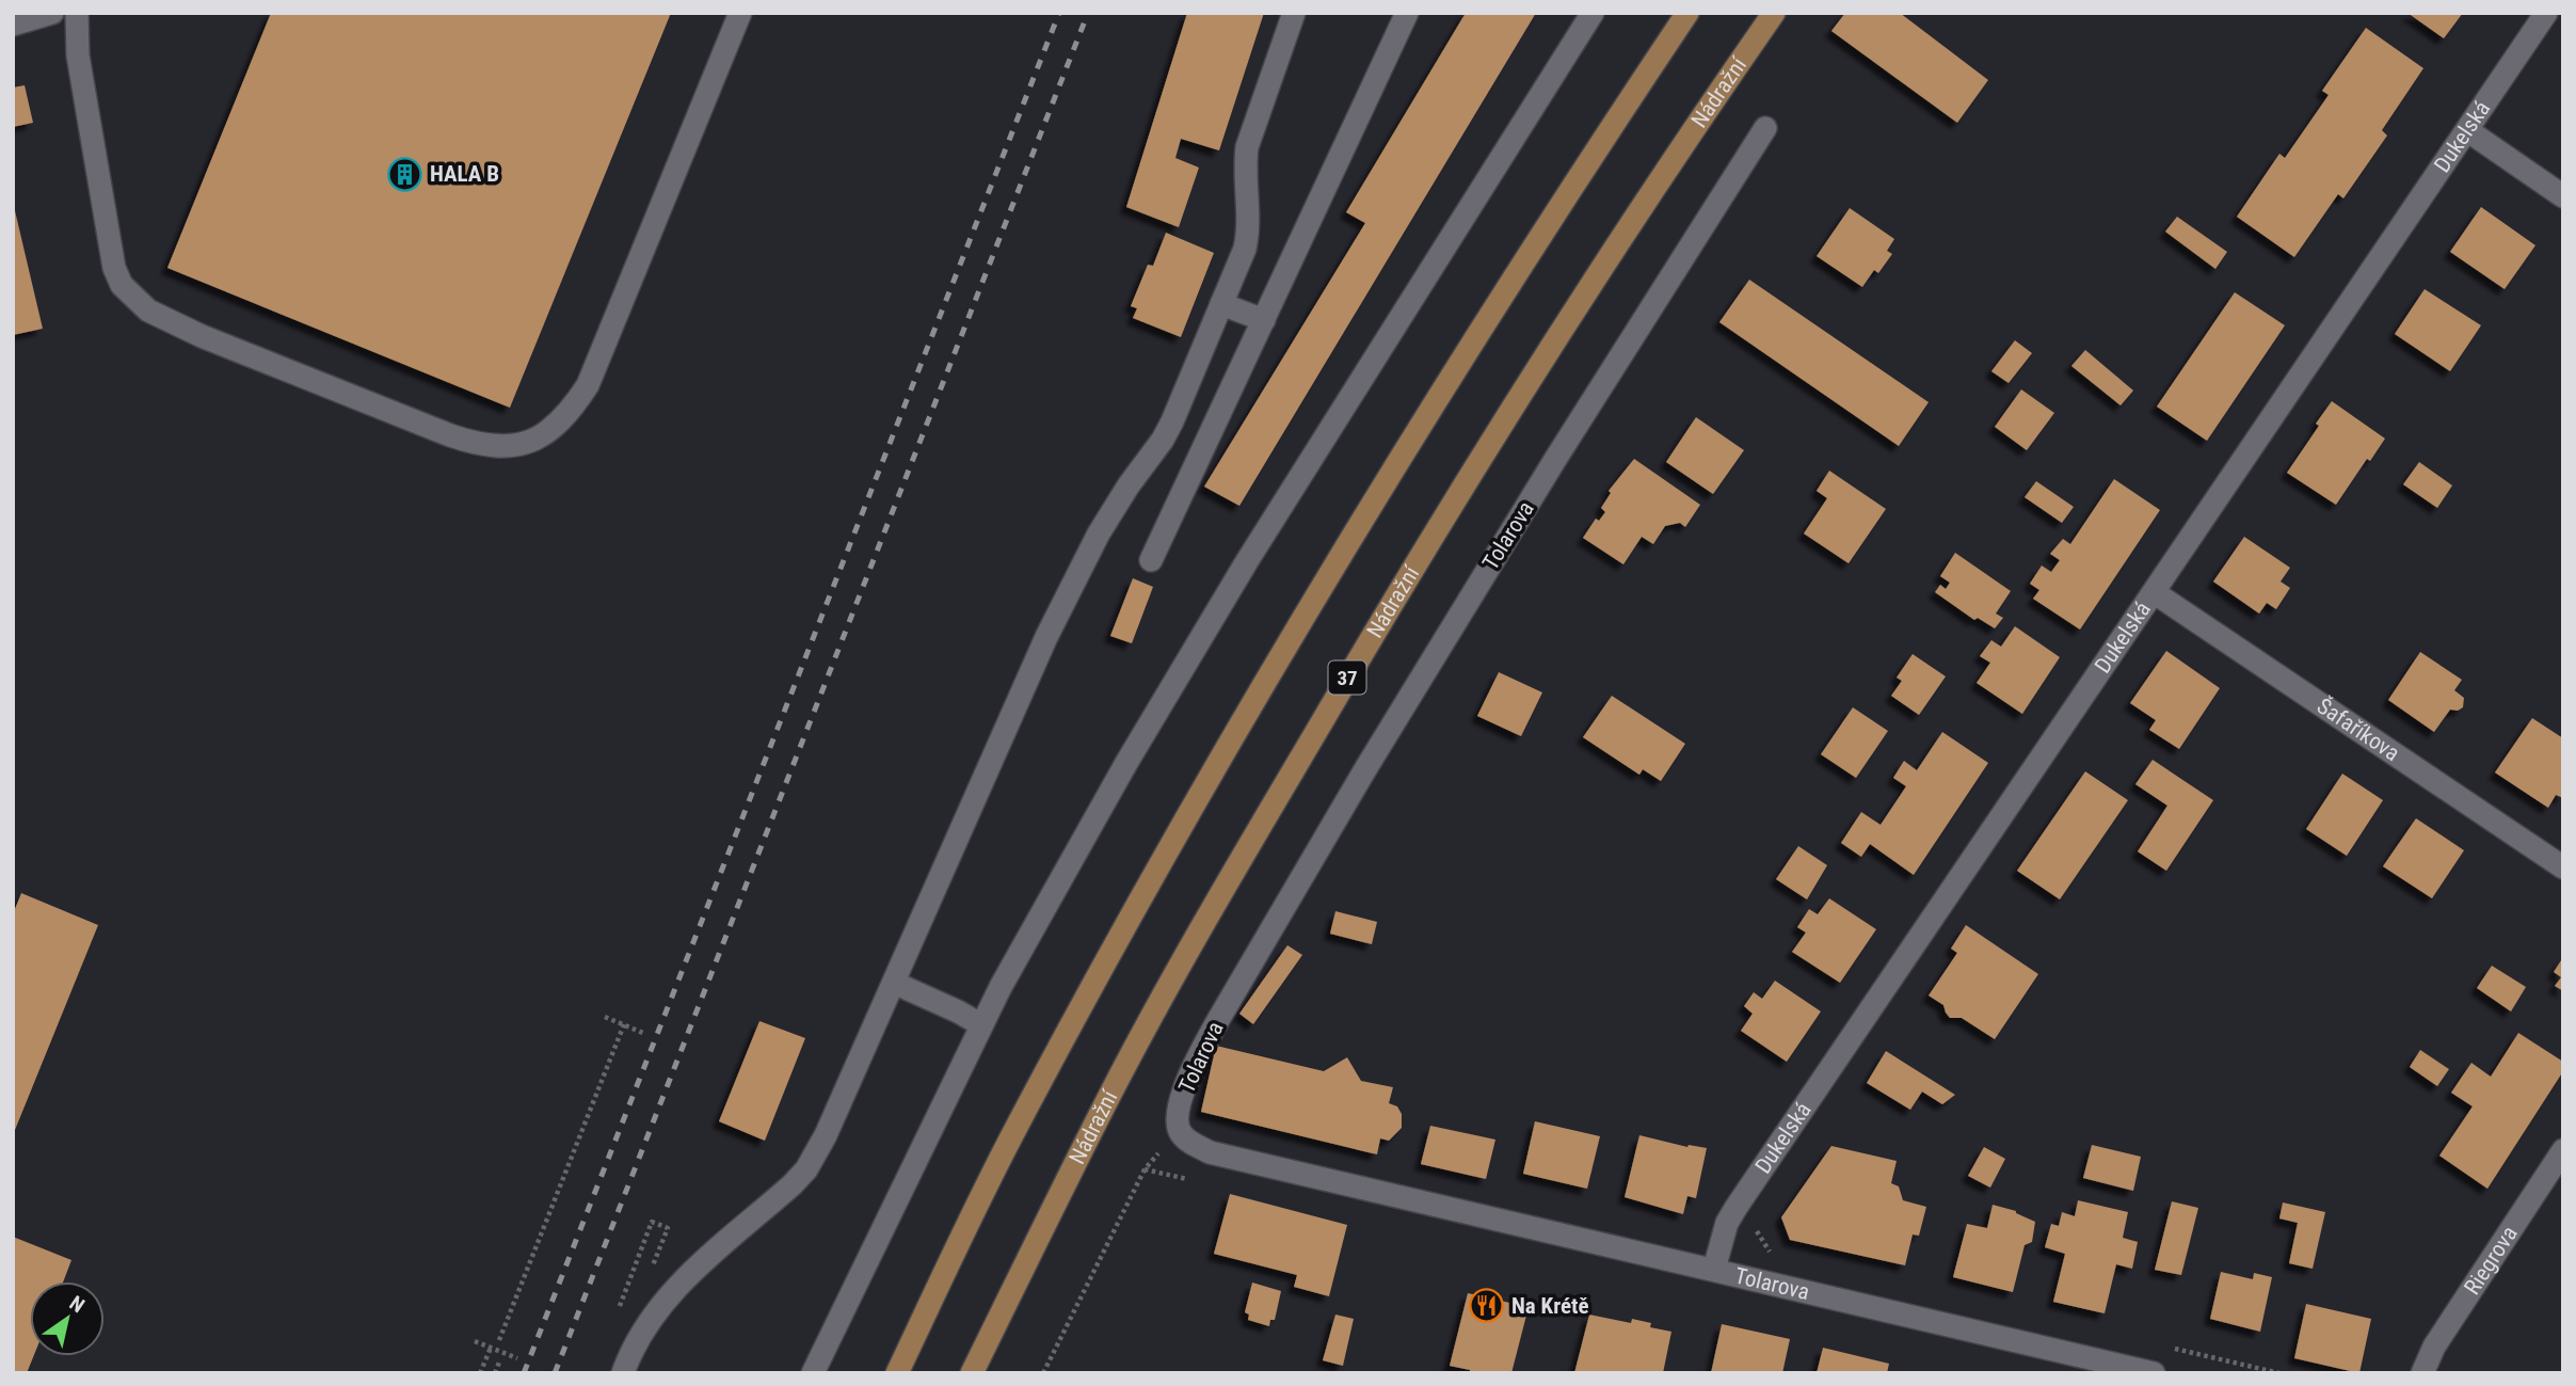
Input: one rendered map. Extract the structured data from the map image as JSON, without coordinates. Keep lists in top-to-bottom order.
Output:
{
  "streets": {
    "main road": ["Nádražní", "37"],
    "street": [
      "Dukelská",
      "Tolarova",
      "Šafaříkova",
      "Riegrova"
    ]
  },
  "crossings": [
    ["Dukelská", "Tolarova"],
    ["Dukelská", "Šafaříkova"]
  ],
  "places": {
    "building": ["HALA B"],
    "restaurant": ["Na Krétě"]
  },
  "north": "top right"
}
